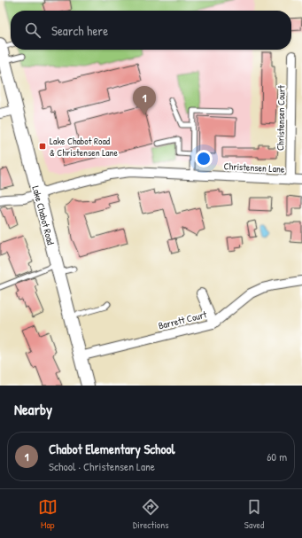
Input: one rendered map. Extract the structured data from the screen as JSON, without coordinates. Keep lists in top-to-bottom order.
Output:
{
  "streets": {
    "main road": ["Lake Chabot Road"],
    "street": ["Christensen Court", "Christensen Lane", "Barrett Court"]
  },
  "crossings": [
    ["Christensen Court", "Christensen Lane"],
    ["Christensen Lane", "Lake Chabot Road"],
    ["Lake Chabot Road", "Barrett Court"]
  ],
  "places": {
    "transit": ["Lake Chabot Road & Christensen Lane"]
  },
  "page": {
    "search": "Search here",
    "pins": "1",
    "heading": "Nearby",
    "list": [
      {
        "mark": "1",
        "name": "Chabot Elementary School",
        "note": "School · Christensen Lane",
        "value": "60 m"
      }
    ],
    "nav": ["Map", "Directions", "Saved"]
  }
}
